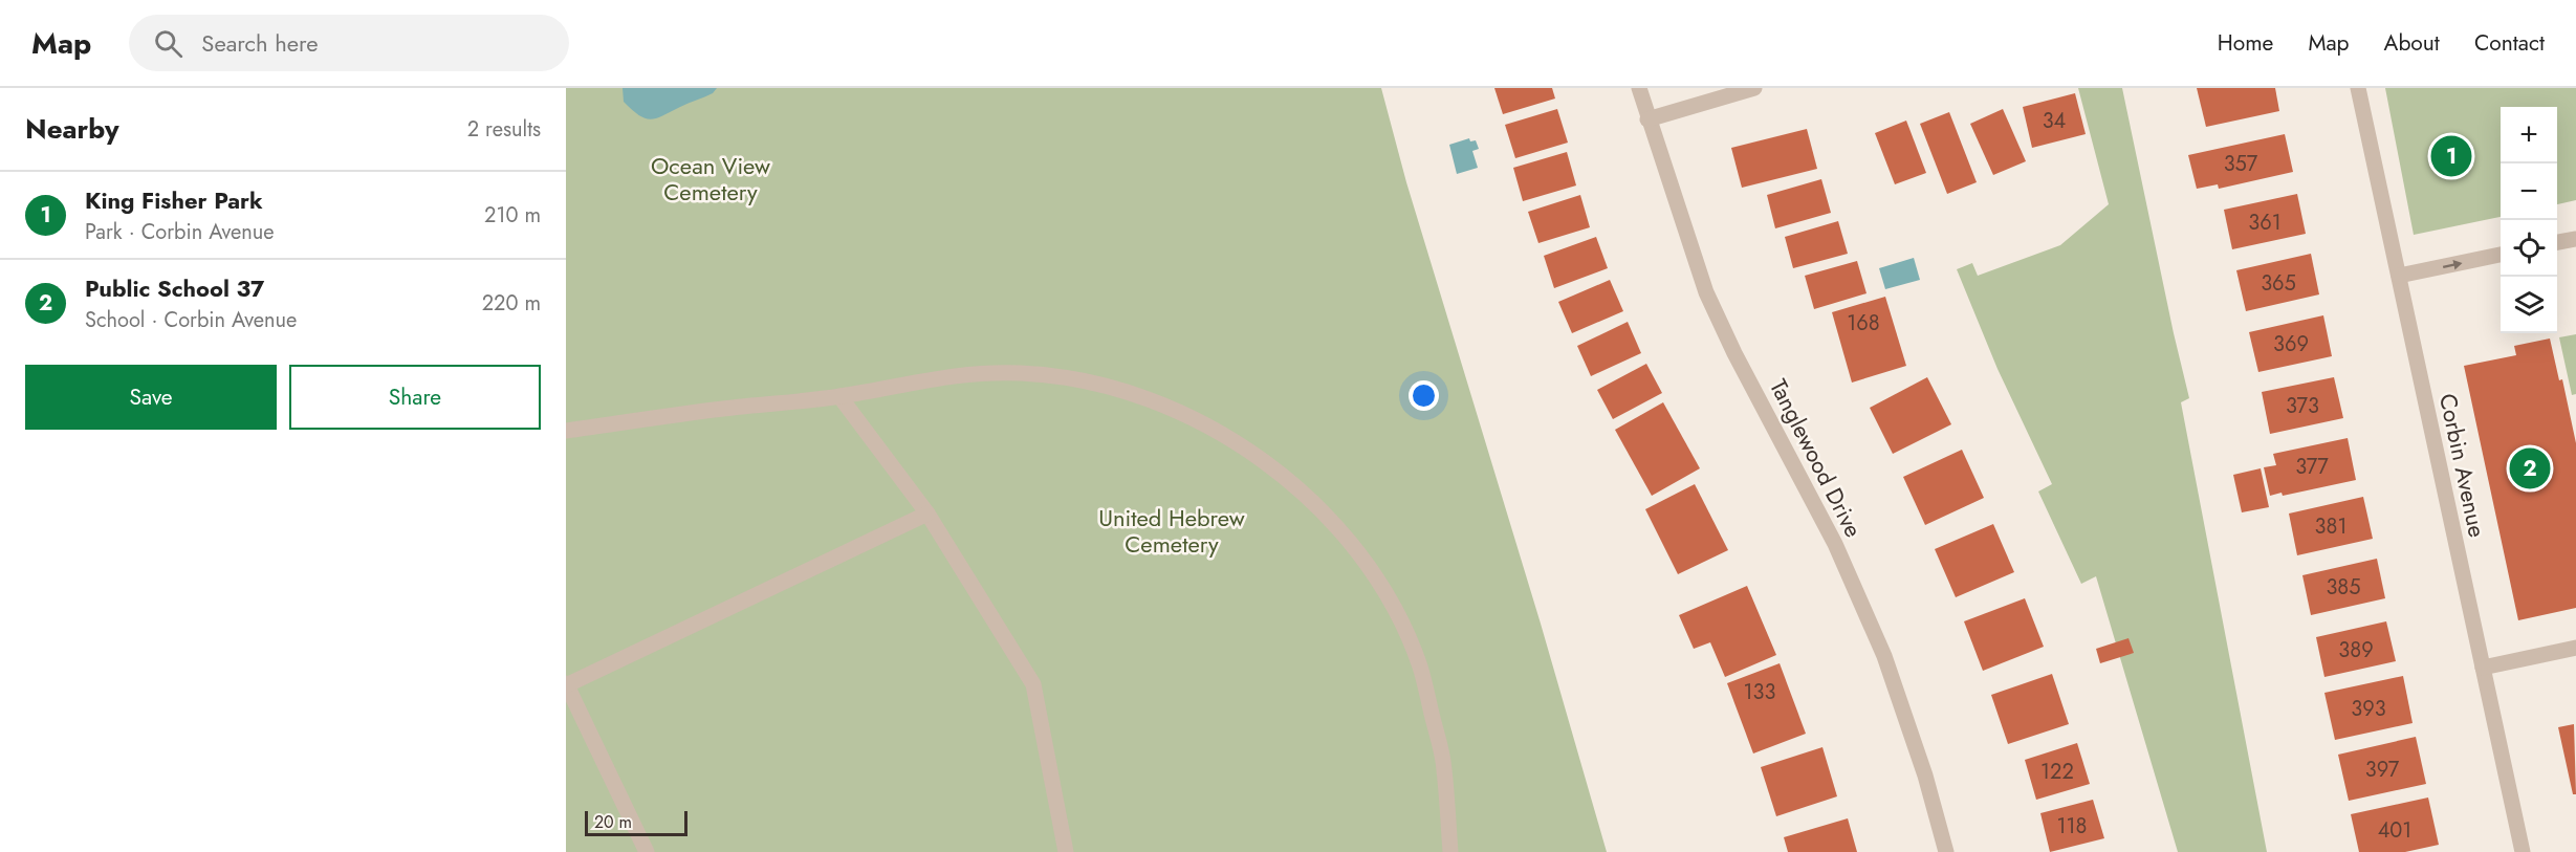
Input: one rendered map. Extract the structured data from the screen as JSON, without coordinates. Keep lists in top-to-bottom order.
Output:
{
  "streets": {
    "street": ["Tanglewood Drive", "Corbin Avenue"]
  },
  "parks": ["Ocean View Cemetery", "United Hebrew Cemetery"],
  "house_numbers": [
    "34",
    "357",
    "361",
    "365",
    "168",
    "369",
    "373",
    "377",
    "381",
    "385",
    "389",
    "133",
    "393",
    "397",
    "122",
    "118",
    "401"
  ],
  "scale_bar": "20 m",
  "page": {
    "header": "Map",
    "search": "Search here",
    "nav": [
      "Home",
      "Map",
      "About",
      "Contact"
    ],
    "heading": ["Nearby", "2 results"],
    "map_buttons": ["+", "−"],
    "pins": ["1", "2"],
    "list": [
      {
        "mark": "1",
        "name": "King Fisher Park",
        "note": "Park · Corbin Avenue",
        "value": "210 m"
      },
      {
        "mark": "2",
        "name": "Public School 37",
        "note": "School · Corbin Avenue",
        "value": "220 m"
      }
    ],
    "buttons": ["Save", "Share"],
    "scale": "20 m"
  }
}
